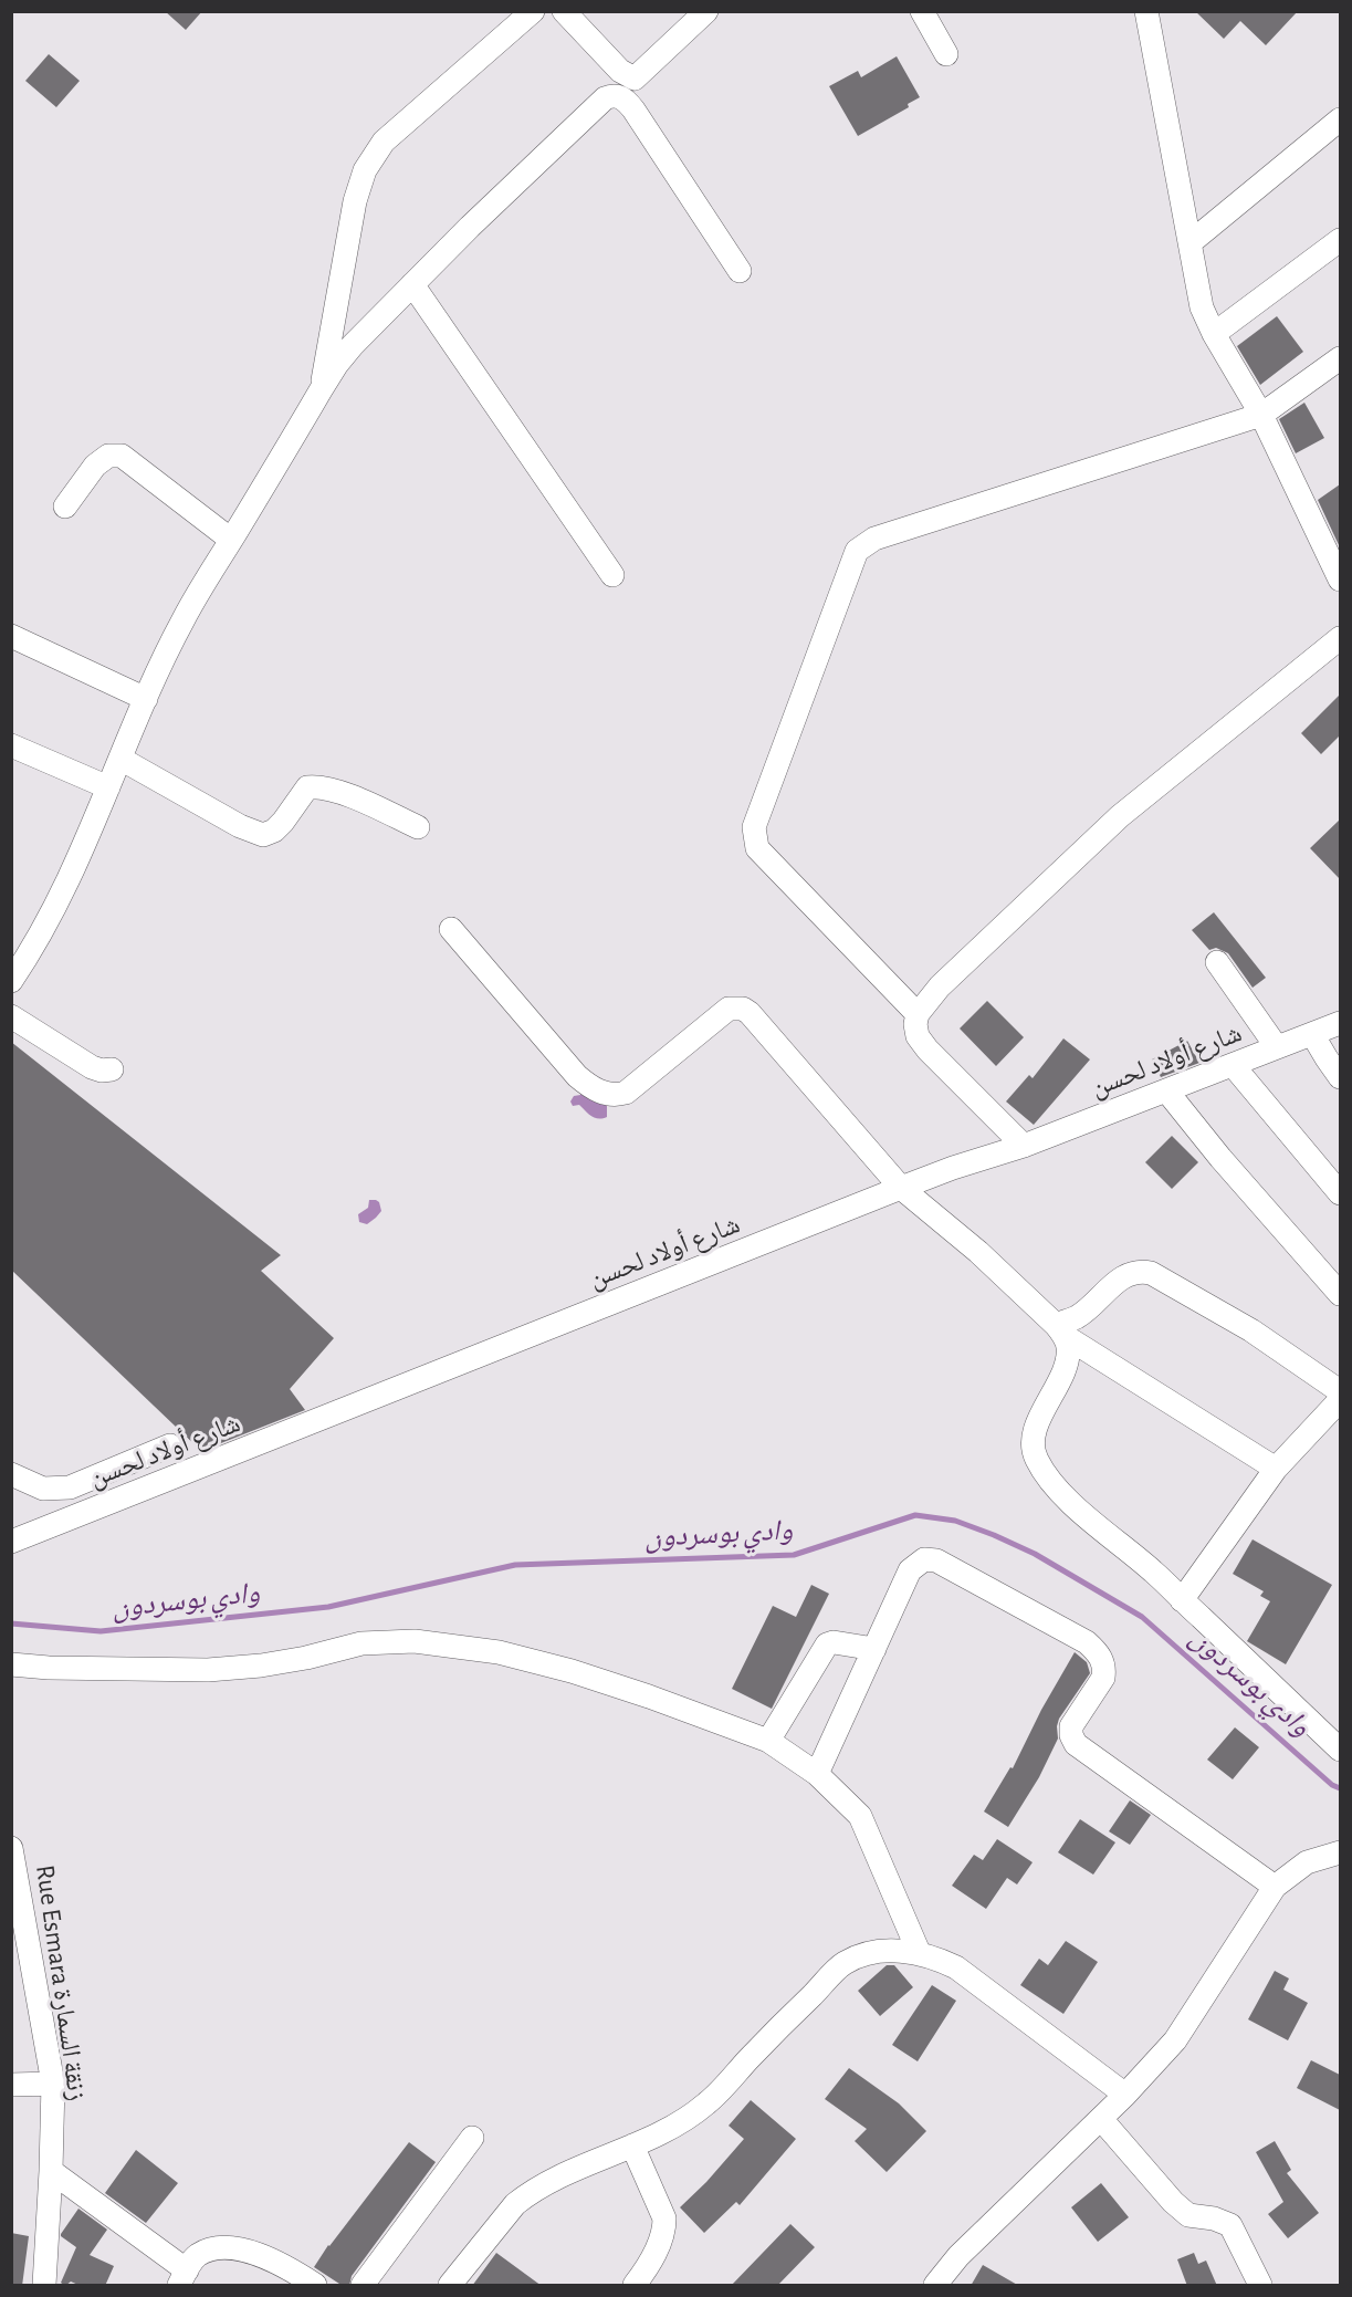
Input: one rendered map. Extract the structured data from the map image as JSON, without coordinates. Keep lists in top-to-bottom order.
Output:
{
  "streets": {
    "street": ["شارع أولاد لحسن", "Rue Esmara زنقة السمارة"]
  },
  "water": ["وادي بوسردون"]
}
